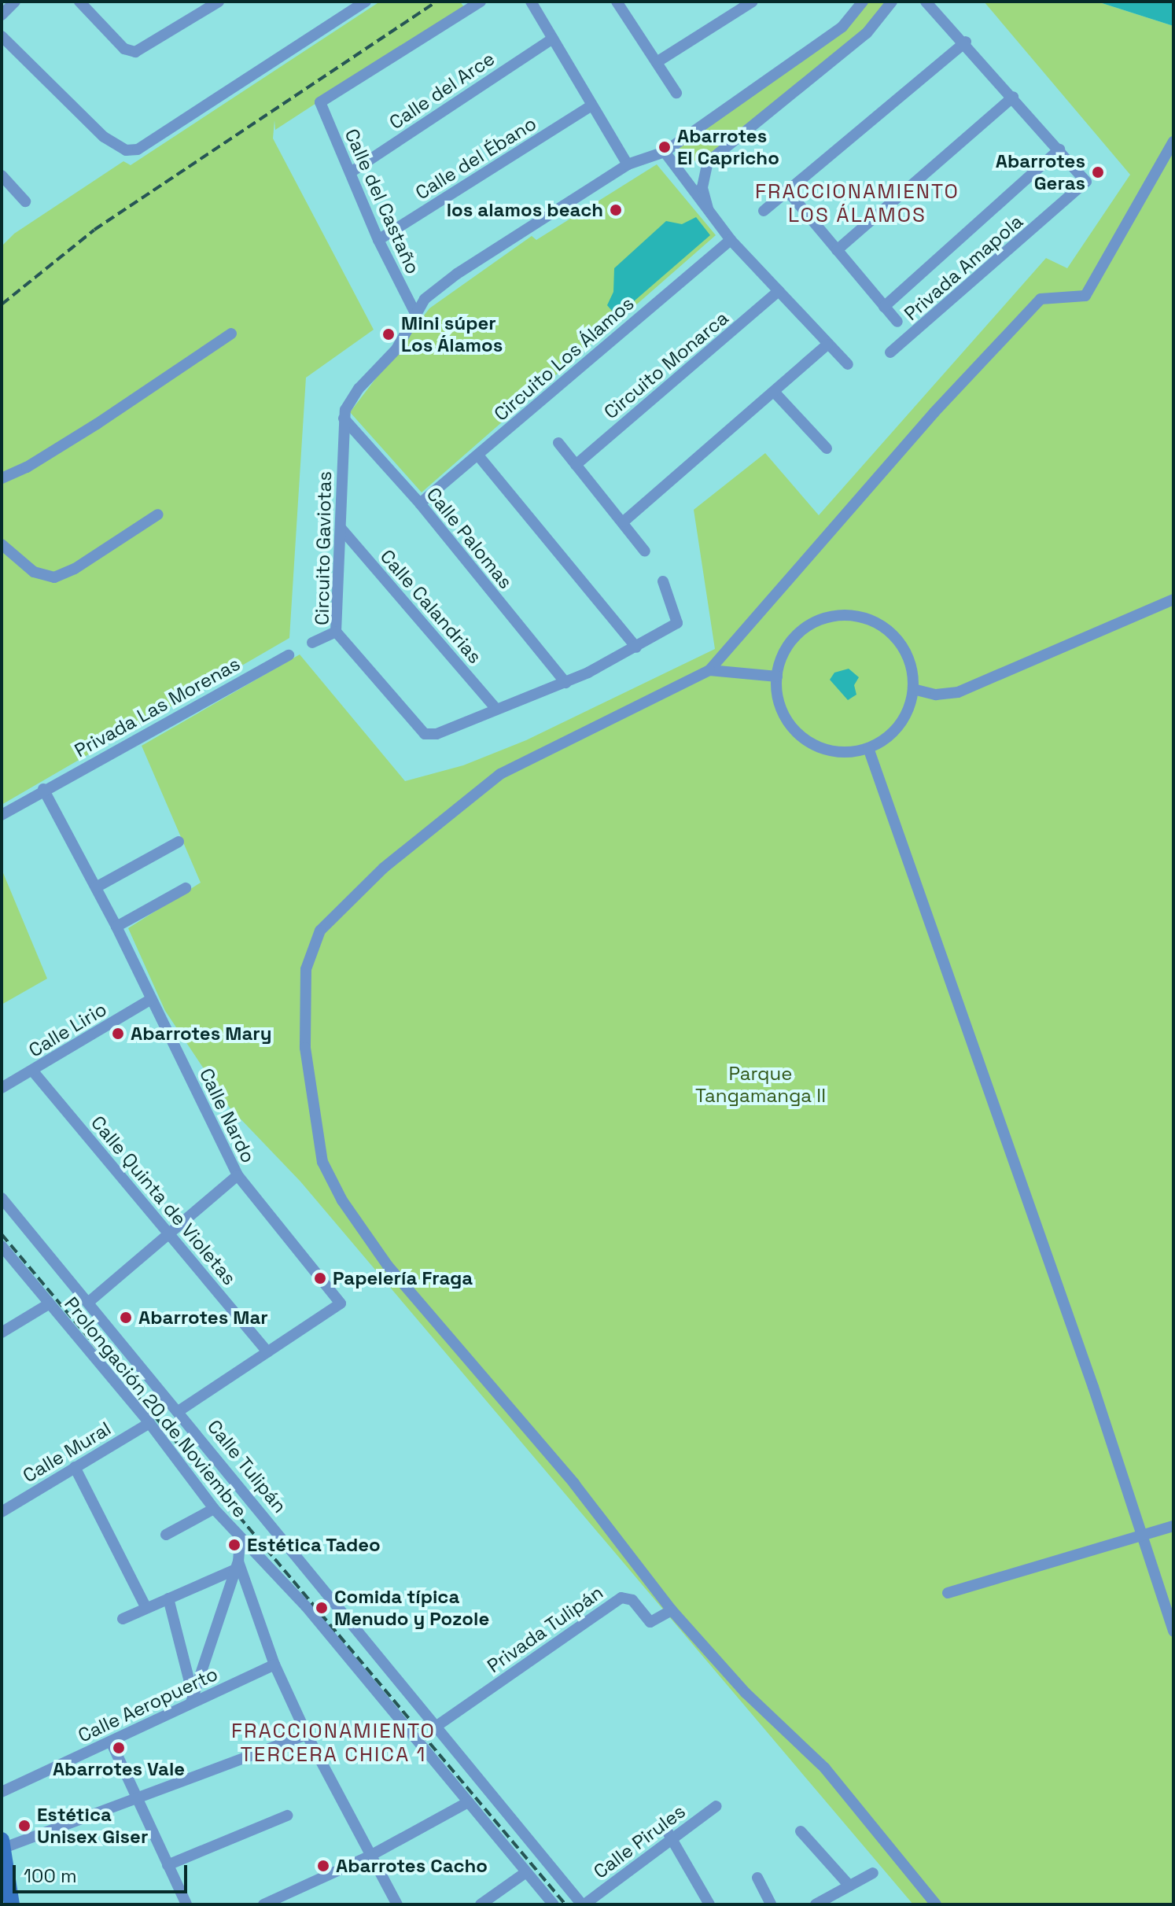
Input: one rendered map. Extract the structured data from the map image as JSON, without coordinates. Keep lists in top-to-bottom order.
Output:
{
  "streets": {
    "street": [
      "Calle del Arce",
      "Calle del Ébano",
      "Calle del Castaño",
      "Privada Amapola",
      "Circuito Los Álamos",
      "Circuito Monarca",
      "Calle Palomas",
      "Circuito Gaviotas",
      "Calle Calandrias",
      "Privada Las Morenas",
      "Calle Lirio",
      "Calle Nardo",
      "Calle Quinta de Violetas",
      "Prolongación 20 de Noviembre",
      "Calle Mural",
      "Calle Tulipán",
      "Privada Tulipán",
      "Calle Aeropuerto",
      "Calle Pirules"
    ]
  },
  "crossings": [
    ["Calle del Arce", "Calle del Castaño"],
    ["Calle del Ébano", "Calle del Castaño"],
    ["Calle del Castaño", "Circuito Gaviotas"],
    ["Circuito Los Álamos", "Calle Palomas"],
    ["Calle Palomas", "Circuito Gaviotas"],
    ["Circuito Gaviotas", "Calle Calandrias"],
    ["Privada Las Morenas", "Calle Nardo"],
    ["Calle Lirio", "Calle Nardo"],
    ["Calle Lirio", "Calle Quinta de Violetas"],
    ["Calle Nardo", "Calle Quinta de Violetas"],
    ["Prolongación 20 de Noviembre", "Calle Mural"],
    ["Calle Tulipán", "Privada Tulipán"],
    ["Calle Tulipán", "Calle Pirules"]
  ],
  "districts": ["FRACCIONAMIENTO LOS ÁLAMOS", "FRACCIONAMIENTO TERCERA CHICA 1"],
  "parks": ["Parque Tangamanga II"],
  "places": [
    "Abarrotes El Capricho",
    "Abarrotes Geras",
    "los alamos beach",
    "Mini súper Los Álamos",
    "Abarrotes Mary",
    "Papelería Fraga",
    "Abarrotes Mar",
    "Estética Tadeo",
    "Comida típica Menudo y Pozole",
    "Abarrotes Vale",
    "Estética Unisex Giser",
    "Abarrotes Cacho"
  ],
  "scale_bar": "100 m"
}
